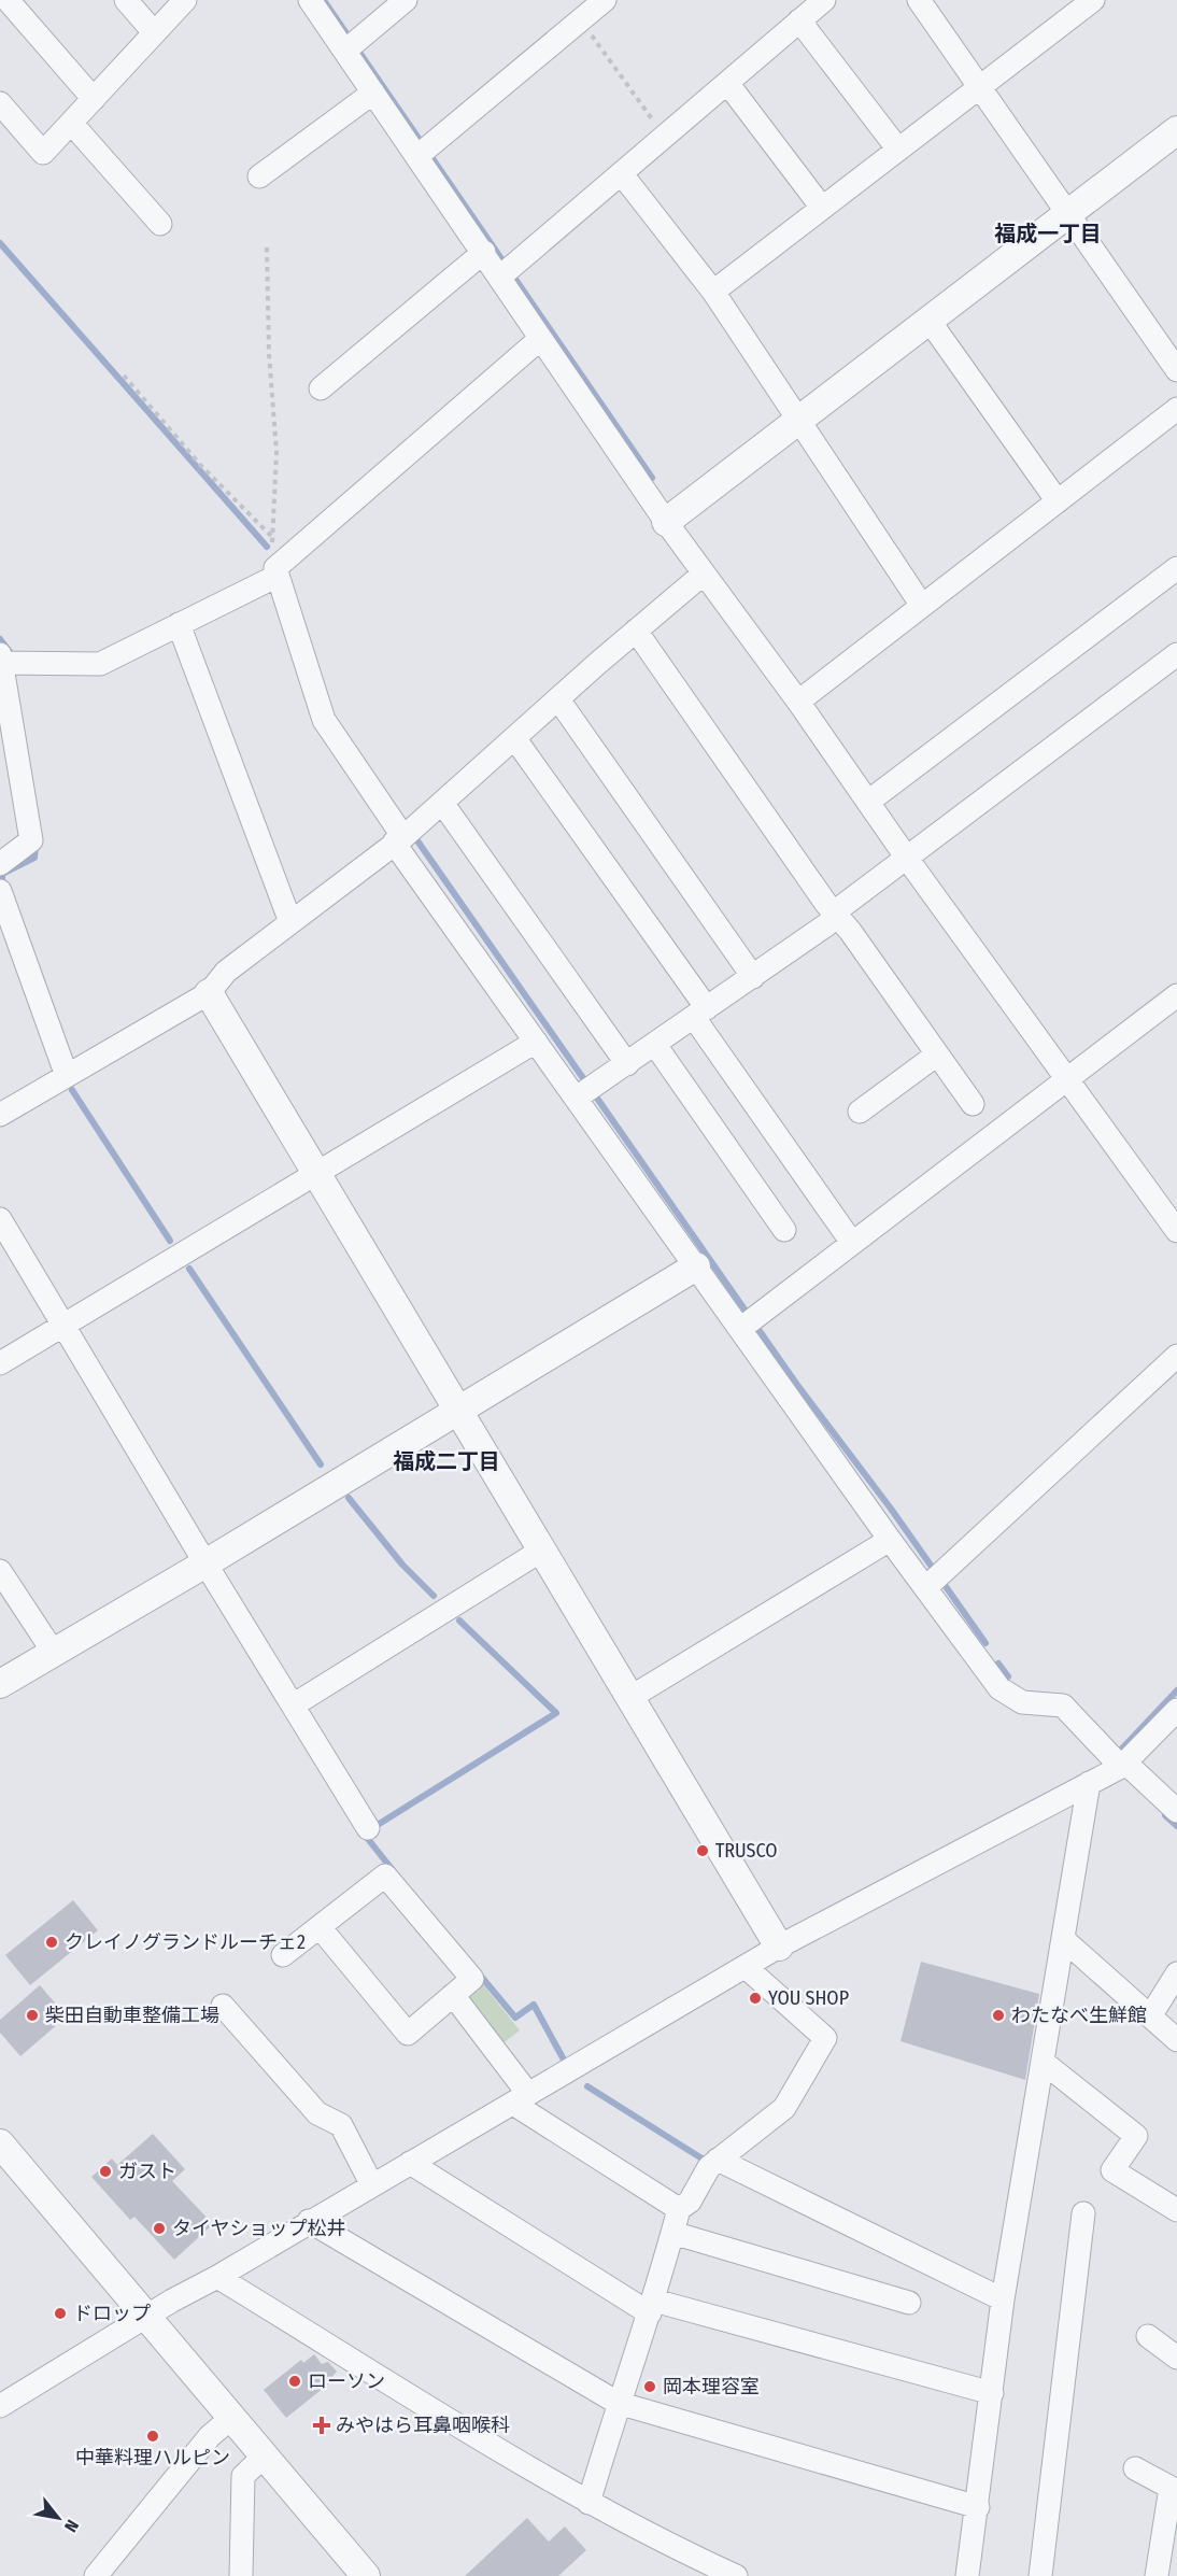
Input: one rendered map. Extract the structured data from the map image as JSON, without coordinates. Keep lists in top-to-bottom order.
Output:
{
  "districts": ["福成一丁目", "福成二丁目"],
  "places": {
    "other": [
      "TRUSCO",
      "クレイノグランドルーチェ2",
      "YOU SHOP",
      "柴田自動車整備工場",
      "わたなべ生鮮館",
      "ガスト",
      "タイヤショップ松井",
      "ドロップ",
      "ローソン",
      "岡本理容室",
      "中華料理ハルピン"
    ],
    "health": ["みやはら耳鼻咽喉科"]
  },
  "north": "bottom right"
}
